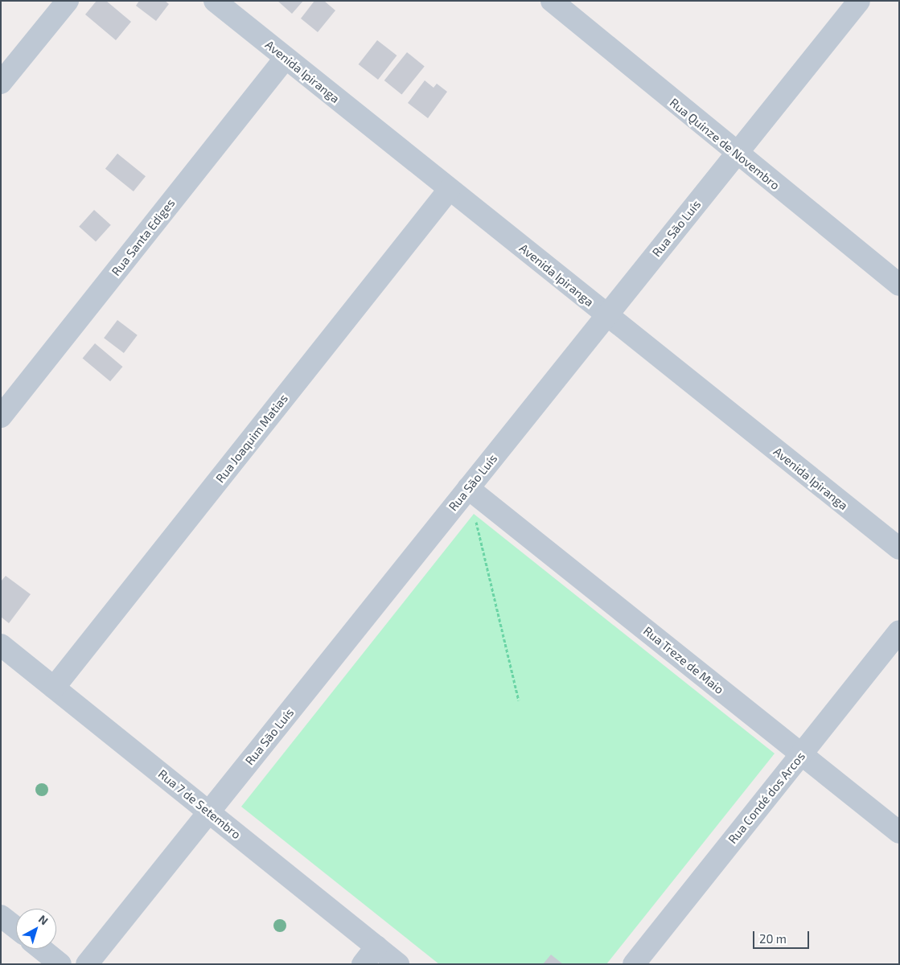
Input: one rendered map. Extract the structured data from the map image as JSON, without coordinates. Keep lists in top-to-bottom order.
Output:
{
  "streets": {
    "street": [
      "Avenida Ipiranga",
      "Rua Quinze de Novembro",
      "Rua São Luís",
      "Rua Santa Ediges",
      "Rua Joaquim Matias",
      "Rua Treze de Maio",
      "Rua Condé dos Arcos",
      "Rua 7 de Setembro"
    ]
  },
  "crossings": [
    ["Avenida Ipiranga", "Rua São Luís"],
    ["Avenida Ipiranga", "Rua Santa Ediges"],
    ["Avenida Ipiranga", "Rua Joaquim Matias"],
    ["Rua Quinze de Novembro", "Rua São Luís"],
    ["Rua São Luís", "Rua Treze de Maio"],
    ["Rua São Luís", "Rua 7 de Setembro"],
    ["Rua Joaquim Matias", "Rua 7 de Setembro"],
    ["Rua Treze de Maio", "Rua Condé dos Arcos"]
  ],
  "scale_bar": "20 m",
  "north": "top right"
}
